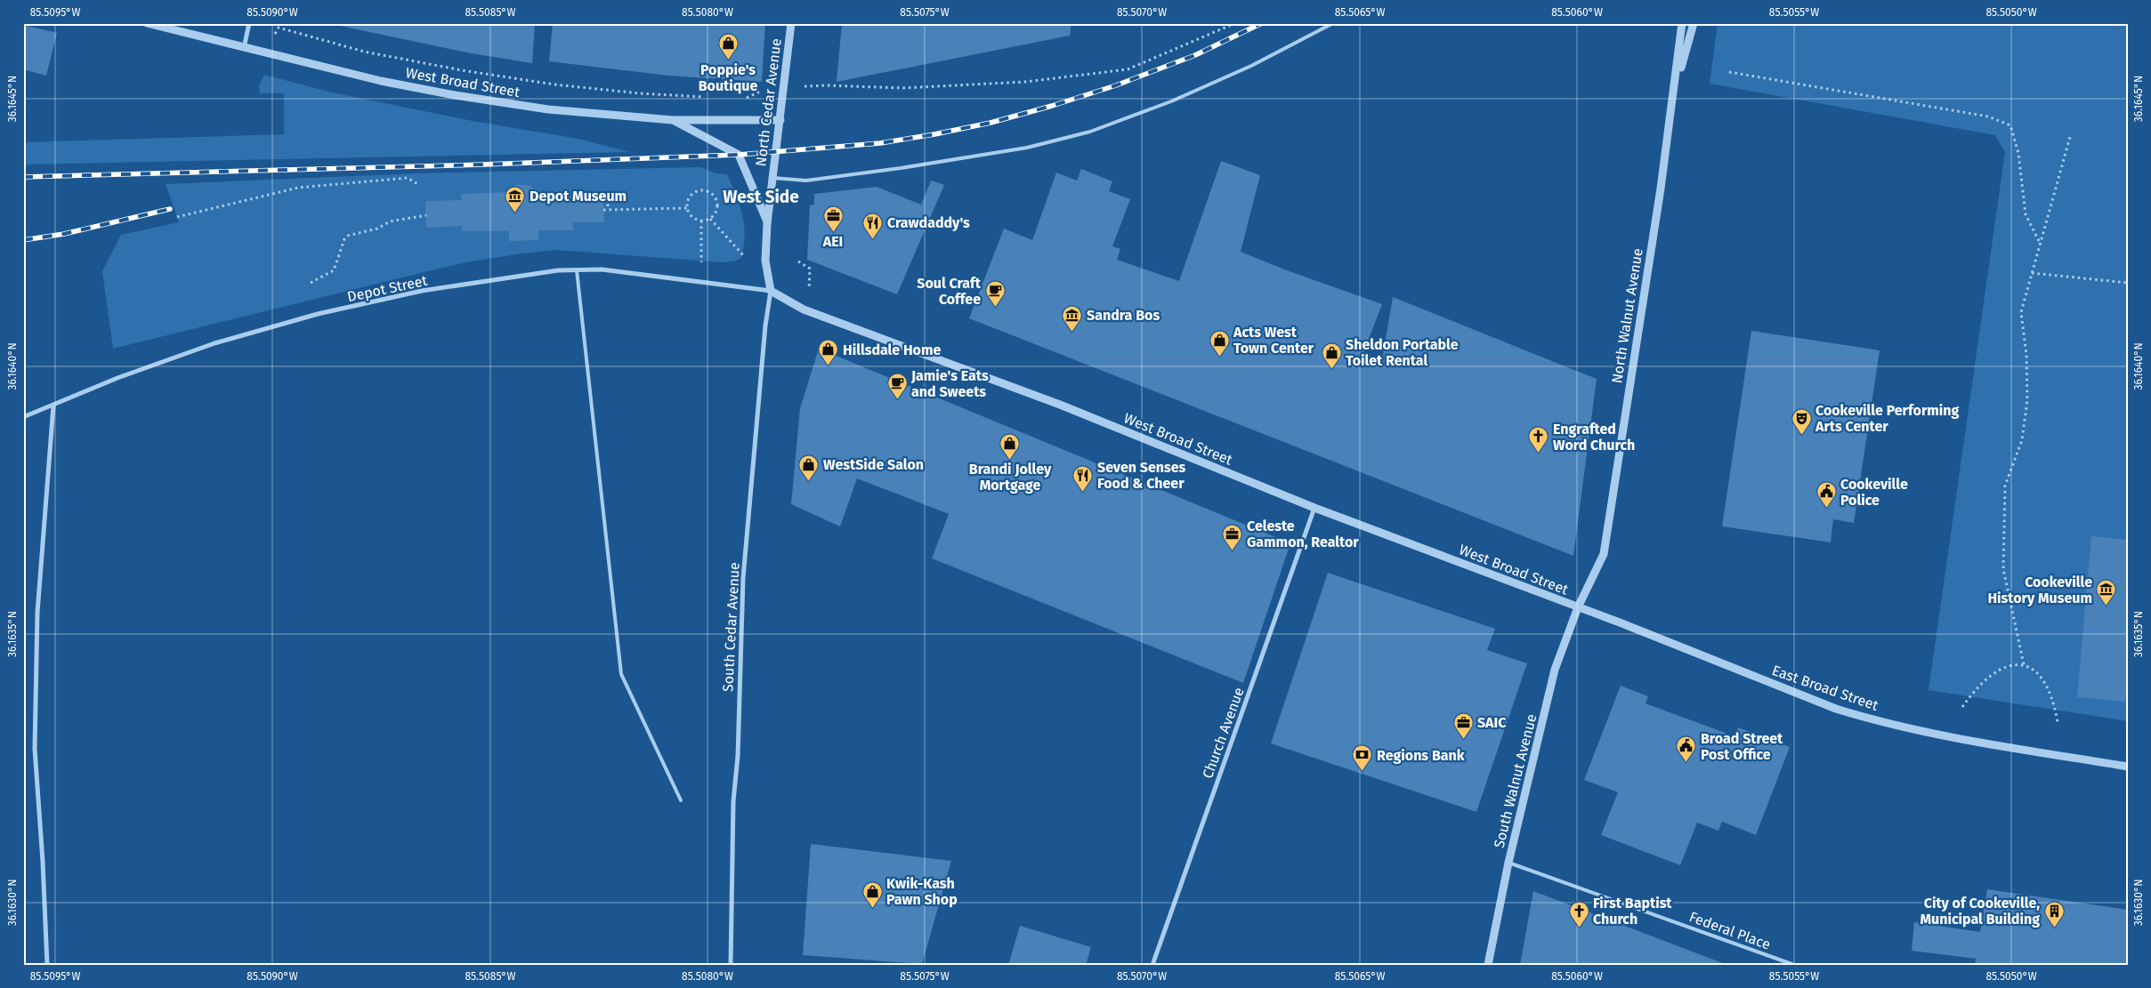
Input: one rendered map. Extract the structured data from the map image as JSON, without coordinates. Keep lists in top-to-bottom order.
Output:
{
  "streets": {
    "street": [
      "West Broad Street",
      "North Cedar Avenue",
      "Depot Street",
      "North Walnut Avenue",
      "South Cedar Avenue",
      "East Broad Street",
      "Church Avenue",
      "South Walnut Avenue"
    ],
    "lane": ["Federal Place"]
  },
  "crossings": [
    ["West Broad Street", "North Cedar Avenue"],
    ["West Broad Street", "Depot Street"],
    ["West Broad Street", "North Walnut Avenue"],
    ["West Broad Street", "South Cedar Avenue"],
    ["West Broad Street", "East Broad Street"],
    ["West Broad Street", "Church Avenue"],
    ["West Broad Street", "South Walnut Avenue"],
    ["North Cedar Avenue", "Depot Street"],
    ["North Cedar Avenue", "South Cedar Avenue"],
    ["Depot Street", "South Cedar Avenue"],
    ["North Walnut Avenue", "East Broad Street"],
    ["North Walnut Avenue", "South Walnut Avenue"],
    ["East Broad Street", "South Walnut Avenue"],
    ["South Walnut Avenue", "Federal Place"]
  ],
  "districts": ["West Side"],
  "places": {
    "shop": [
      "Poppie's Boutique",
      "Acts West Town Center",
      "Hillsdale Home",
      "Sheldon Portable Toilet Rental",
      "Brandi Jolley Mortgage",
      "WestSide Salon",
      "Kwik-Kash Pawn Shop"
    ],
    "museum": ["Depot Museum", "Sandra Bos", "Cookeville History Museum"],
    "office": ["AEI", "Celeste Gammon, Realtor", "SAIC"],
    "restaurant": ["Crawdaddy's", "Seven Senses Food & Cheer"],
    "cafe": ["Soul Craft Coffee", "Jamie's Eats and Sweets"],
    "theatre": ["Cookeville Performing Arts Center"],
    "church": ["Engrafted Word Church", "First Baptist Church"],
    "public building": ["Cookeville Police", "Broad Street Post Office"],
    "bank": ["Regions Bank"],
    "building": ["City of Cookeville, Municipal Building"]
  },
  "coordinates": [
    "85.5095°W",
    "85.5090°W",
    "85.5085°W",
    "85.5080°W",
    "85.5075°W",
    "85.5070°W",
    "85.5065°W",
    "85.5060°W",
    "85.5055°W",
    "85.5050°W",
    "36.1645°N",
    "36.1640°N",
    "36.1635°N",
    "36.1630°N"
  ]
}
